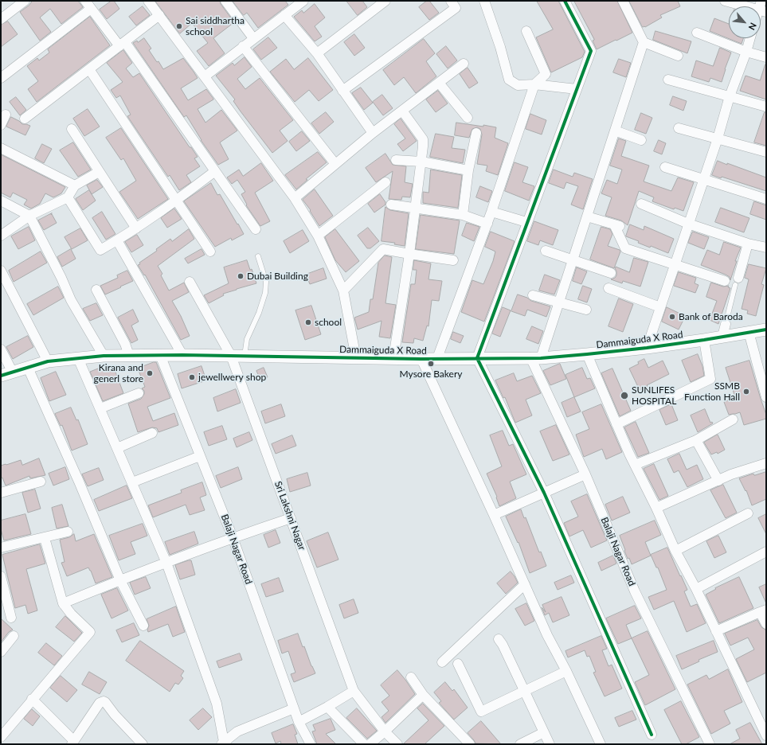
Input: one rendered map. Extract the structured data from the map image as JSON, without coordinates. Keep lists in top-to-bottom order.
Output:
{
  "streets": {
    "street": ["Dammaiguda X Road", "Sri Lakshni Nagar", "Balaji Nagar Road"]
  },
  "crossings": [
    ["Dammaiguda X Road", "Sri Lakshni Nagar"],
    ["Dammaiguda X Road", "Balaji Nagar Road"]
  ],
  "places": [
    "Sai siddhartha school",
    "Dubai Building",
    "Bank of Baroda",
    "school",
    "Mysore Bakery",
    "Kirana and generl store",
    "jewellwery shop",
    "SSMB Function Hall",
    "SUNLIFES HOSPITAL"
  ],
  "north": "bottom right"
}
